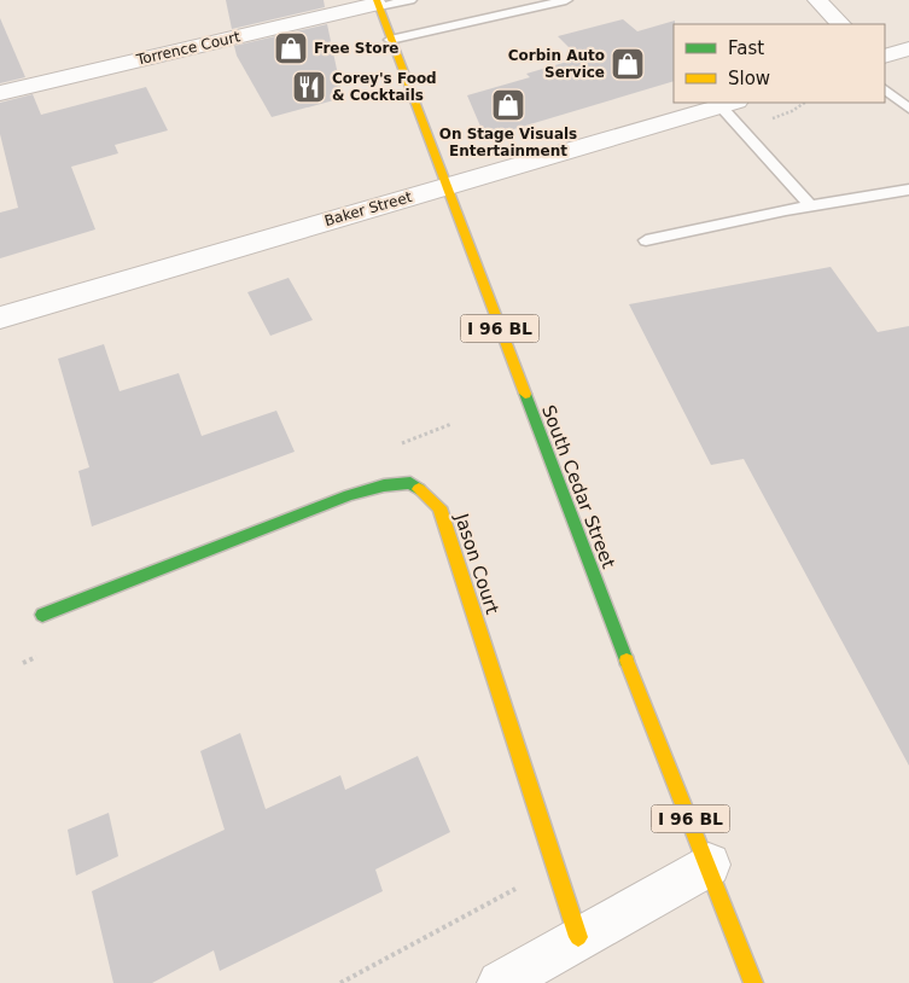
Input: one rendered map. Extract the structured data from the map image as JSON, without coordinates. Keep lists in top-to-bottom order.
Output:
{
  "streets": {
    "main road": ["I 96 BL", "South Cedar Street", "Jason Court"],
    "street": ["Torrence Court", "Baker Street"]
  },
  "crossings": [
    ["Torrence Court", "South Cedar Street"],
    ["Baker Street", "South Cedar Street"]
  ],
  "places": {
    "shop": ["Free Store", "Corbin Auto Service", "On Stage Visuals Entertainment"],
    "restaurant": ["Corey's Food & Cocktails"]
  },
  "legend": ["Fast", "Slow"]
}
